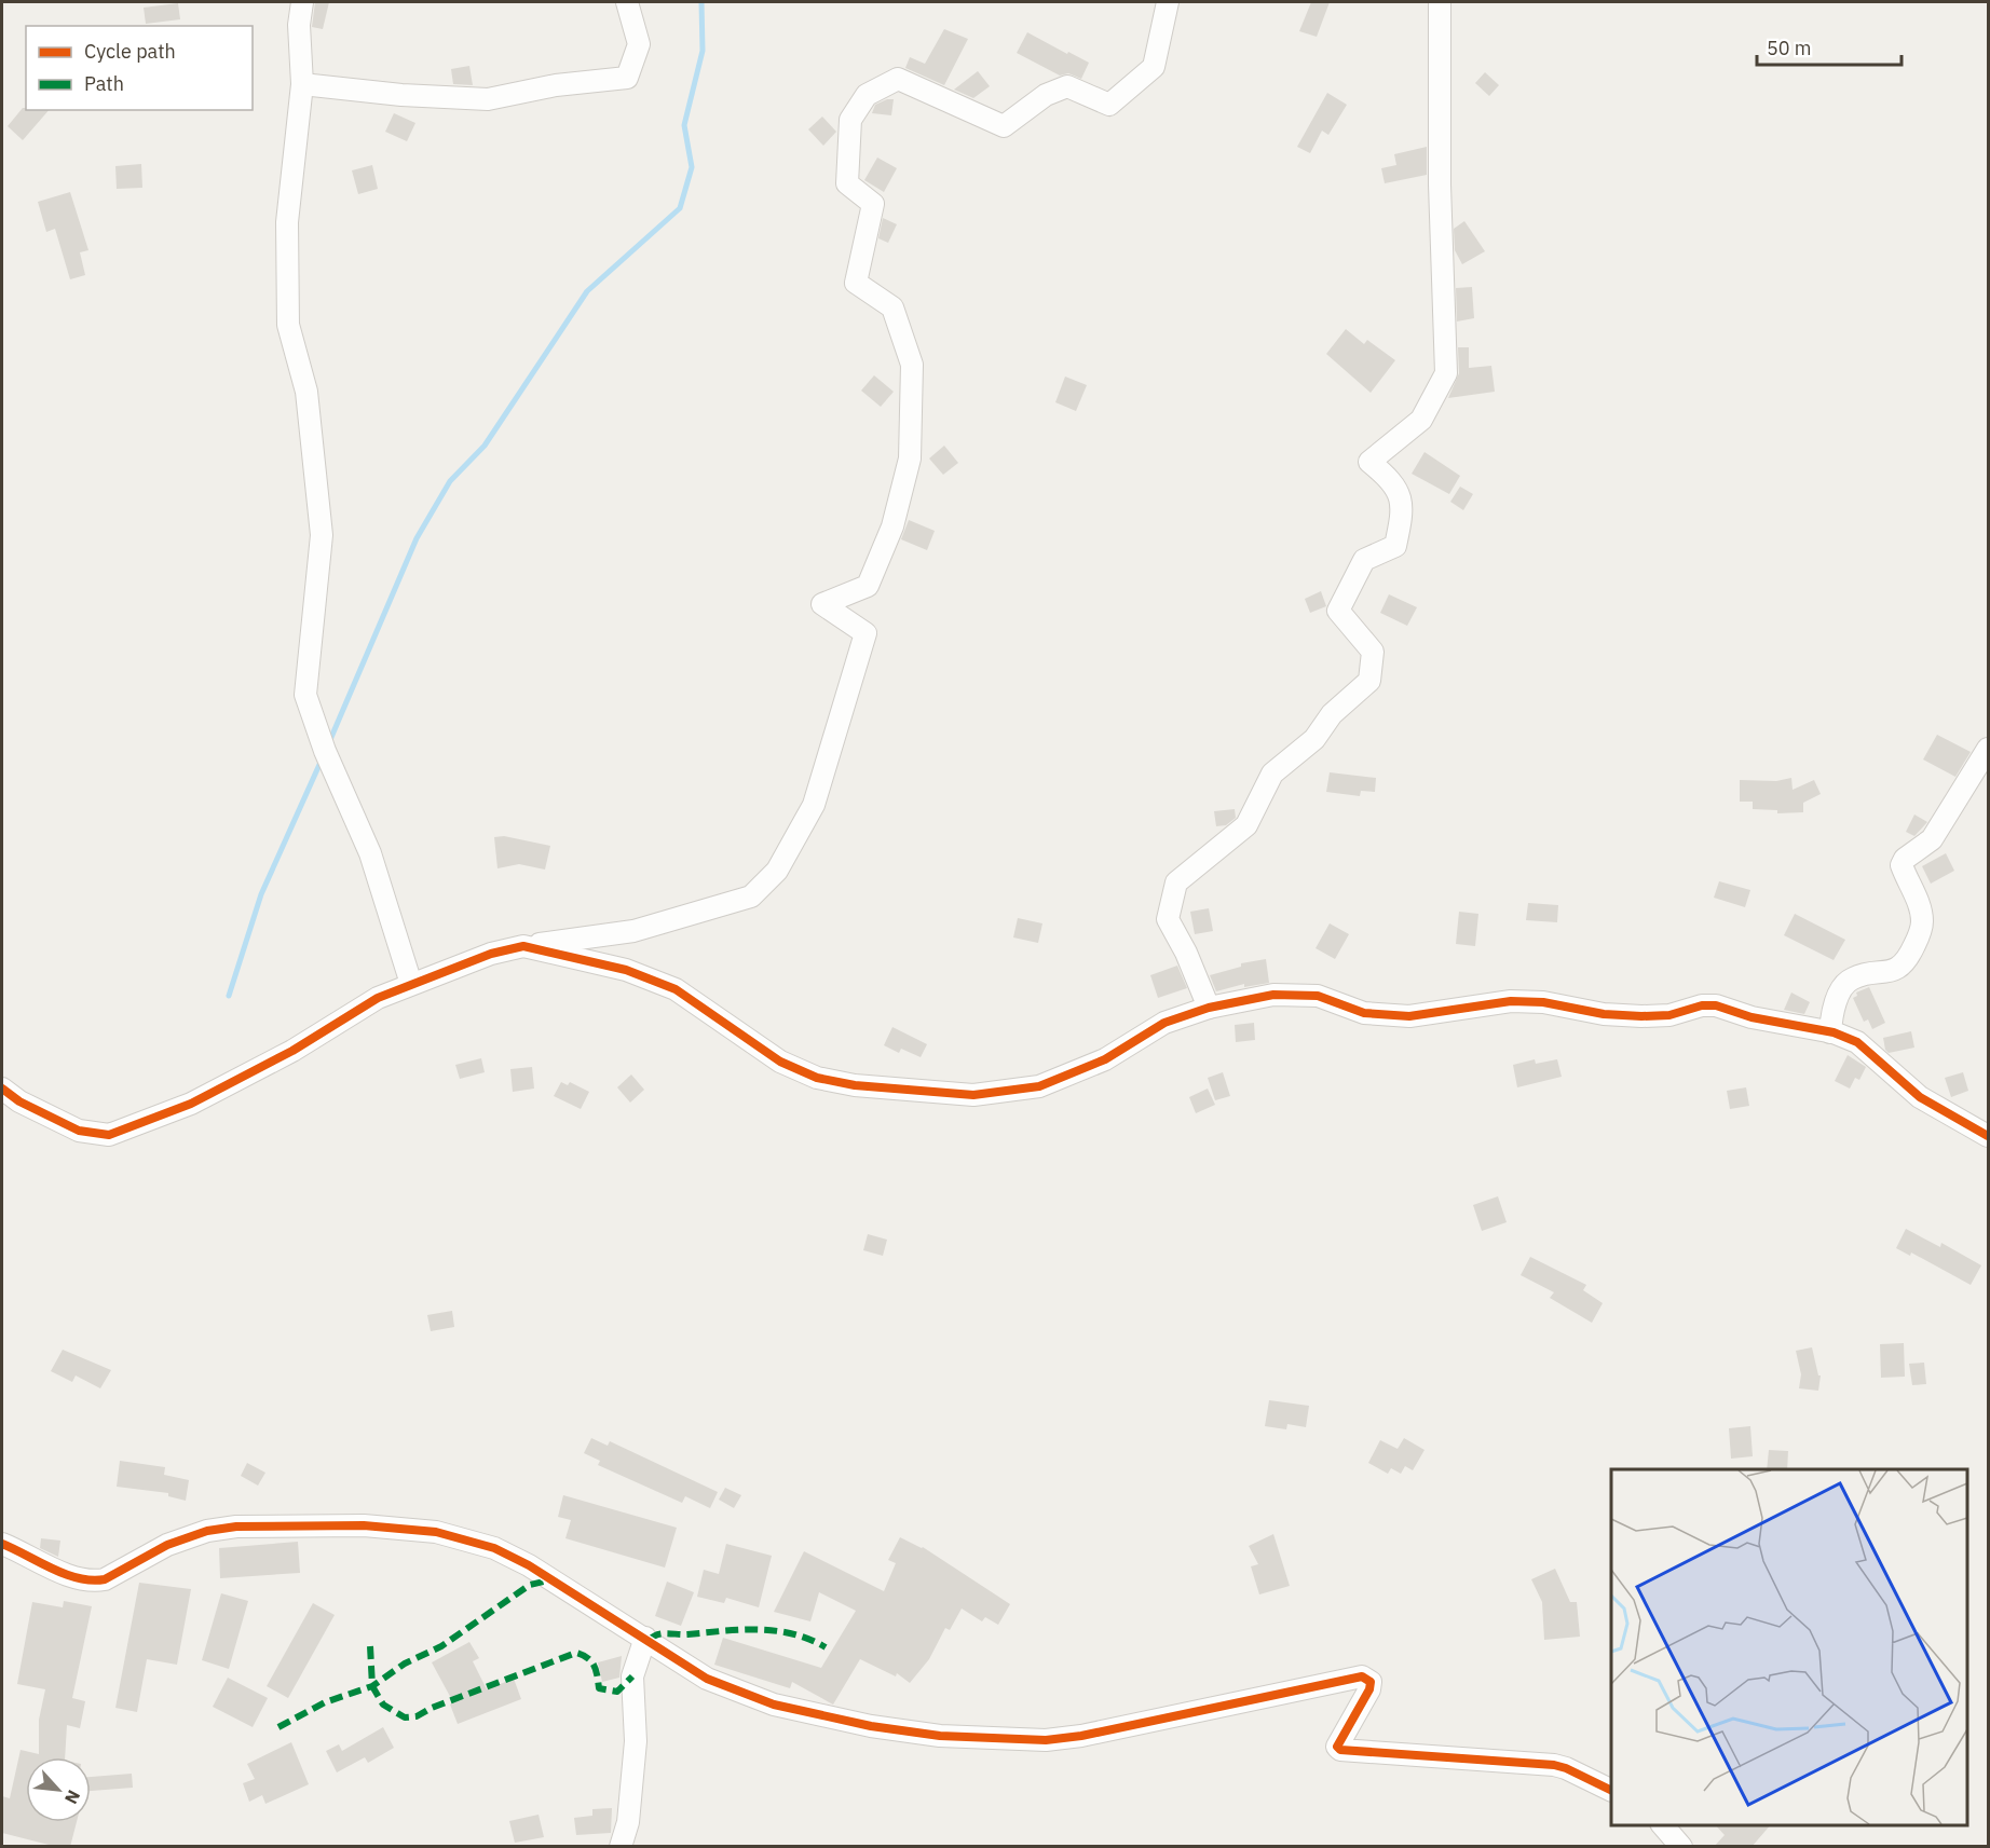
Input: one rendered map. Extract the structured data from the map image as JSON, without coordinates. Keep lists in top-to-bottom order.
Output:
{
  "legend": ["Cycle path", "Path"],
  "scale_bar": "50 m",
  "north": "bottom right"
}
